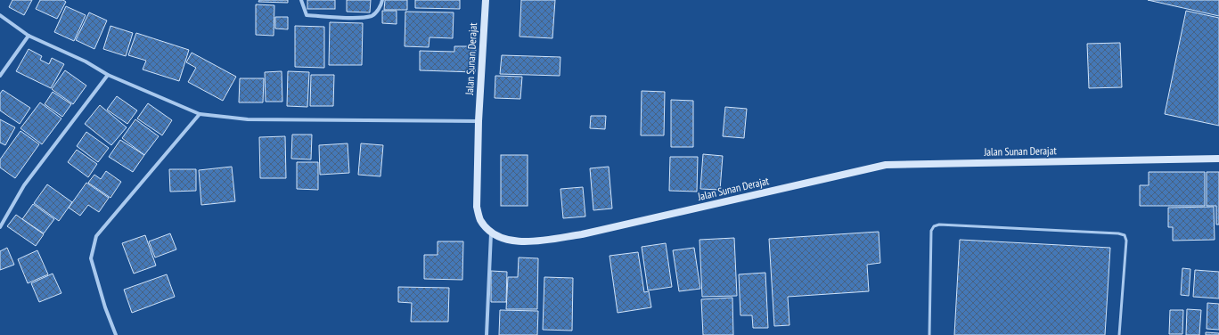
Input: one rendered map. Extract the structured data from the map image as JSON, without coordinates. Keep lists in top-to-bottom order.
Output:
{
  "streets": {
    "street": ["Jalan Sunan Derajat"]
  }
}
